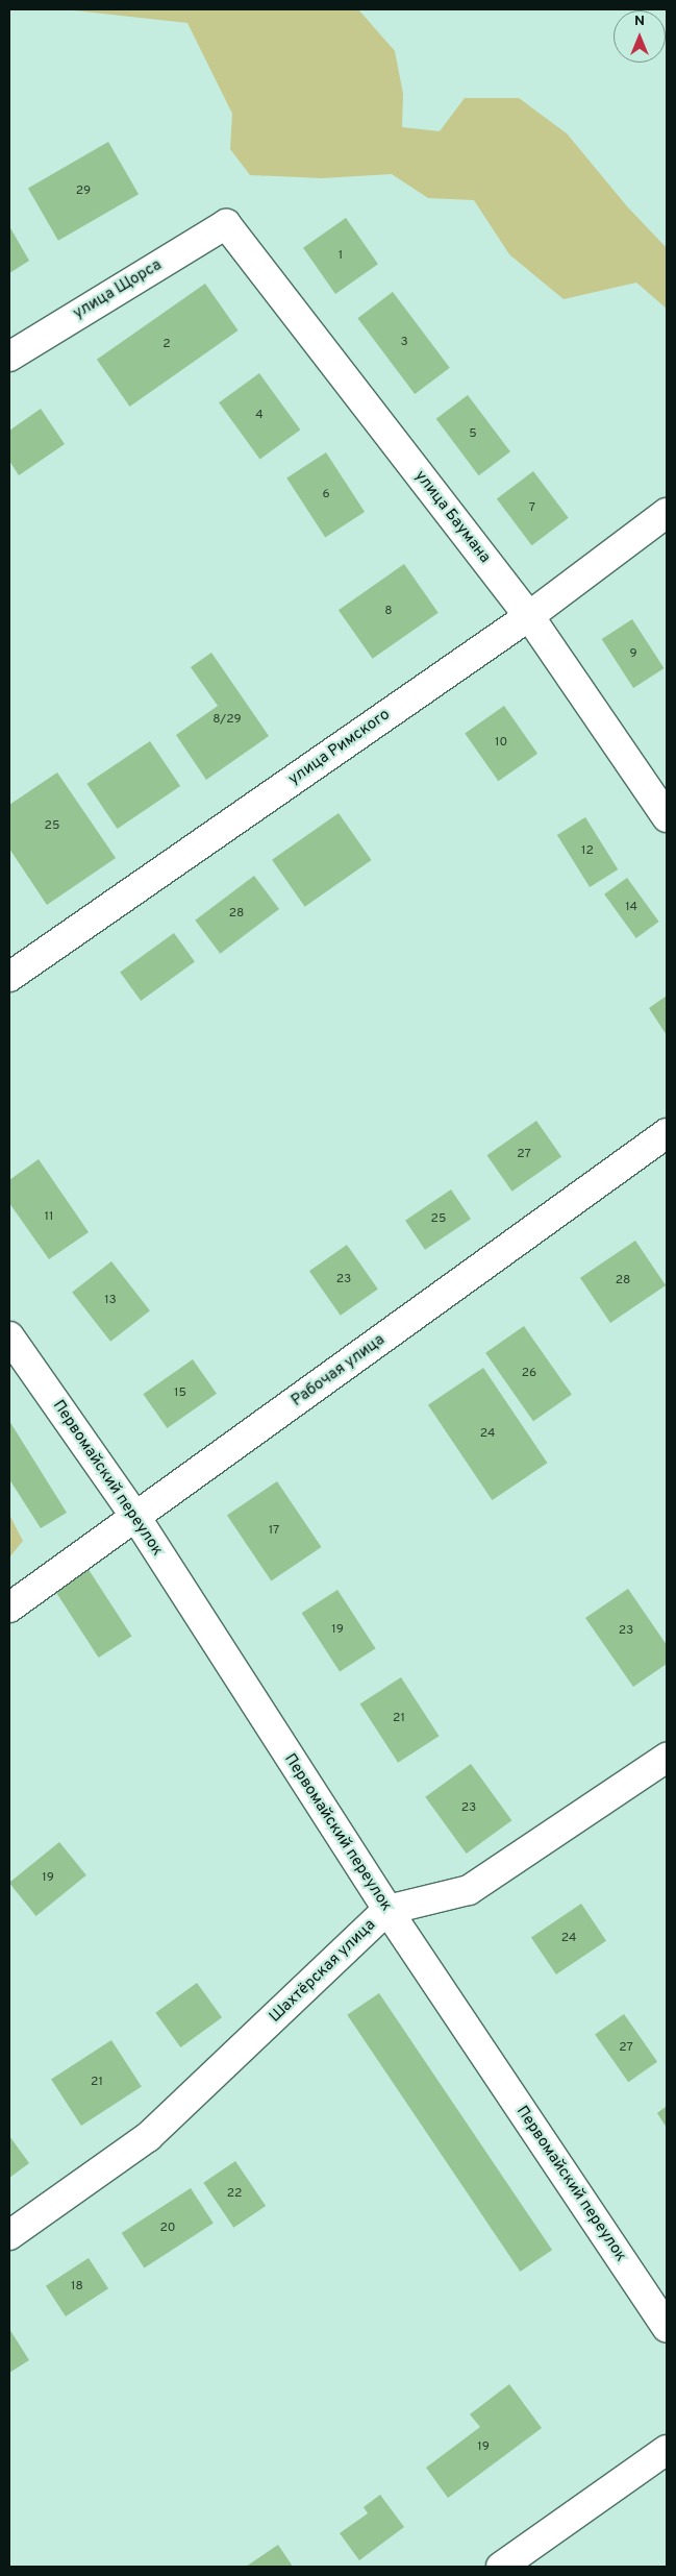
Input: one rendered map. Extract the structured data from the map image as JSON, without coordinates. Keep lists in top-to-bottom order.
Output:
{
  "streets": {
    "street": [
      "улица Щорса",
      "улица Баумана",
      "улица Римского",
      "Рабочая улица",
      "Первомайский переулок",
      "Шахтёрская улица"
    ]
  },
  "crossings": [
    ["улица Щорса", "улица Баумана"],
    ["улица Баумана", "улица Римского"],
    ["Рабочая улица", "Первомайский переулок"],
    ["Первомайский переулок", "Шахтёрская улица"]
  ],
  "house_numbers": [
    "29",
    "1",
    "3",
    "2",
    "4",
    "5",
    "6",
    "7",
    "8",
    "9",
    "8/29",
    "10",
    "25",
    "12",
    "14",
    "28",
    "27",
    "11",
    "25",
    "23",
    "28",
    "13",
    "26",
    "15",
    "24",
    "17",
    "19",
    "23",
    "21",
    "23",
    "19",
    "24",
    "27",
    "21",
    "22",
    "20",
    "18",
    "19"
  ],
  "north": "top"
}
